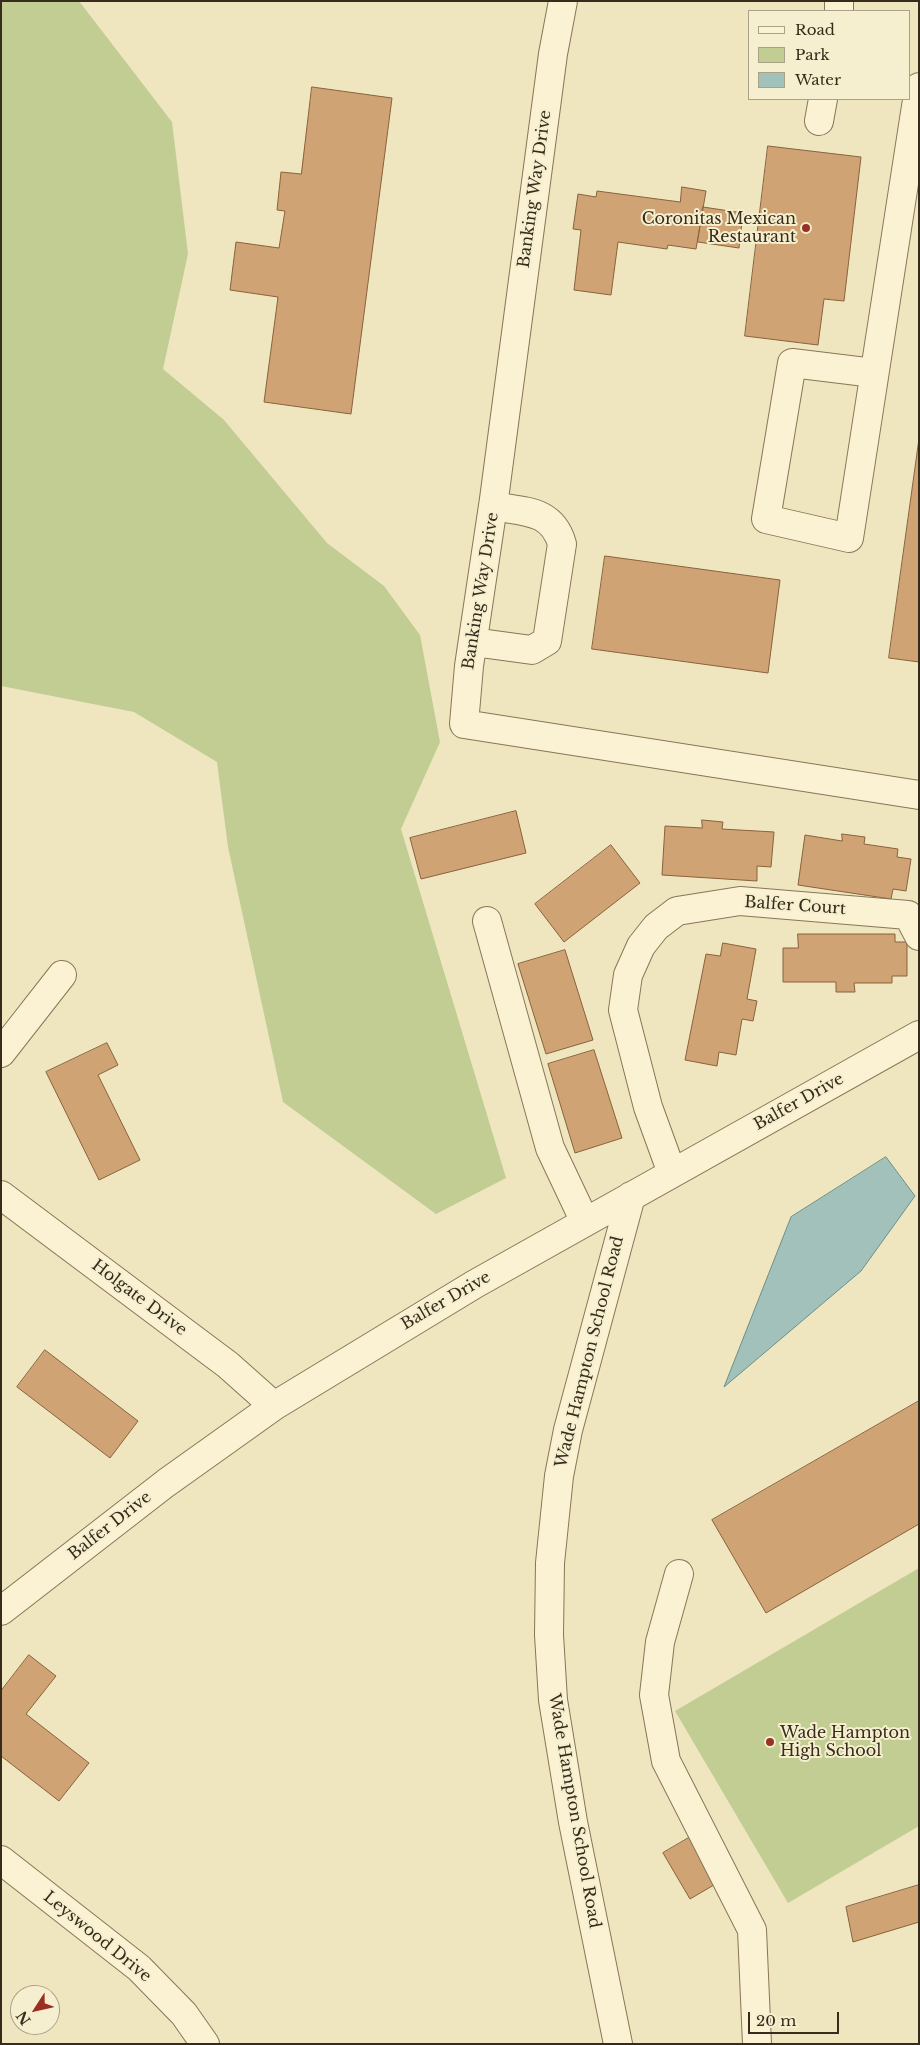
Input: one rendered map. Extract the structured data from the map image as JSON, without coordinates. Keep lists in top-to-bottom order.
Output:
{
  "streets": {
    "street": [
      "Banking Way Drive",
      "Balfer Court",
      "Balfer Drive",
      "Holgate Drive",
      "Wade Hampton School Road",
      "Leyswood Drive"
    ]
  },
  "crossings": [
    ["Balfer Court", "Balfer Drive"],
    ["Balfer Drive", "Holgate Drive"],
    ["Balfer Drive", "Wade Hampton School Road"]
  ],
  "places": ["Coronitas Mexican Restaurant", "Wade Hampton High School"],
  "legend": ["Road", "Park", "Water"],
  "scale_bar": "20 m",
  "north": "bottom left"
}
